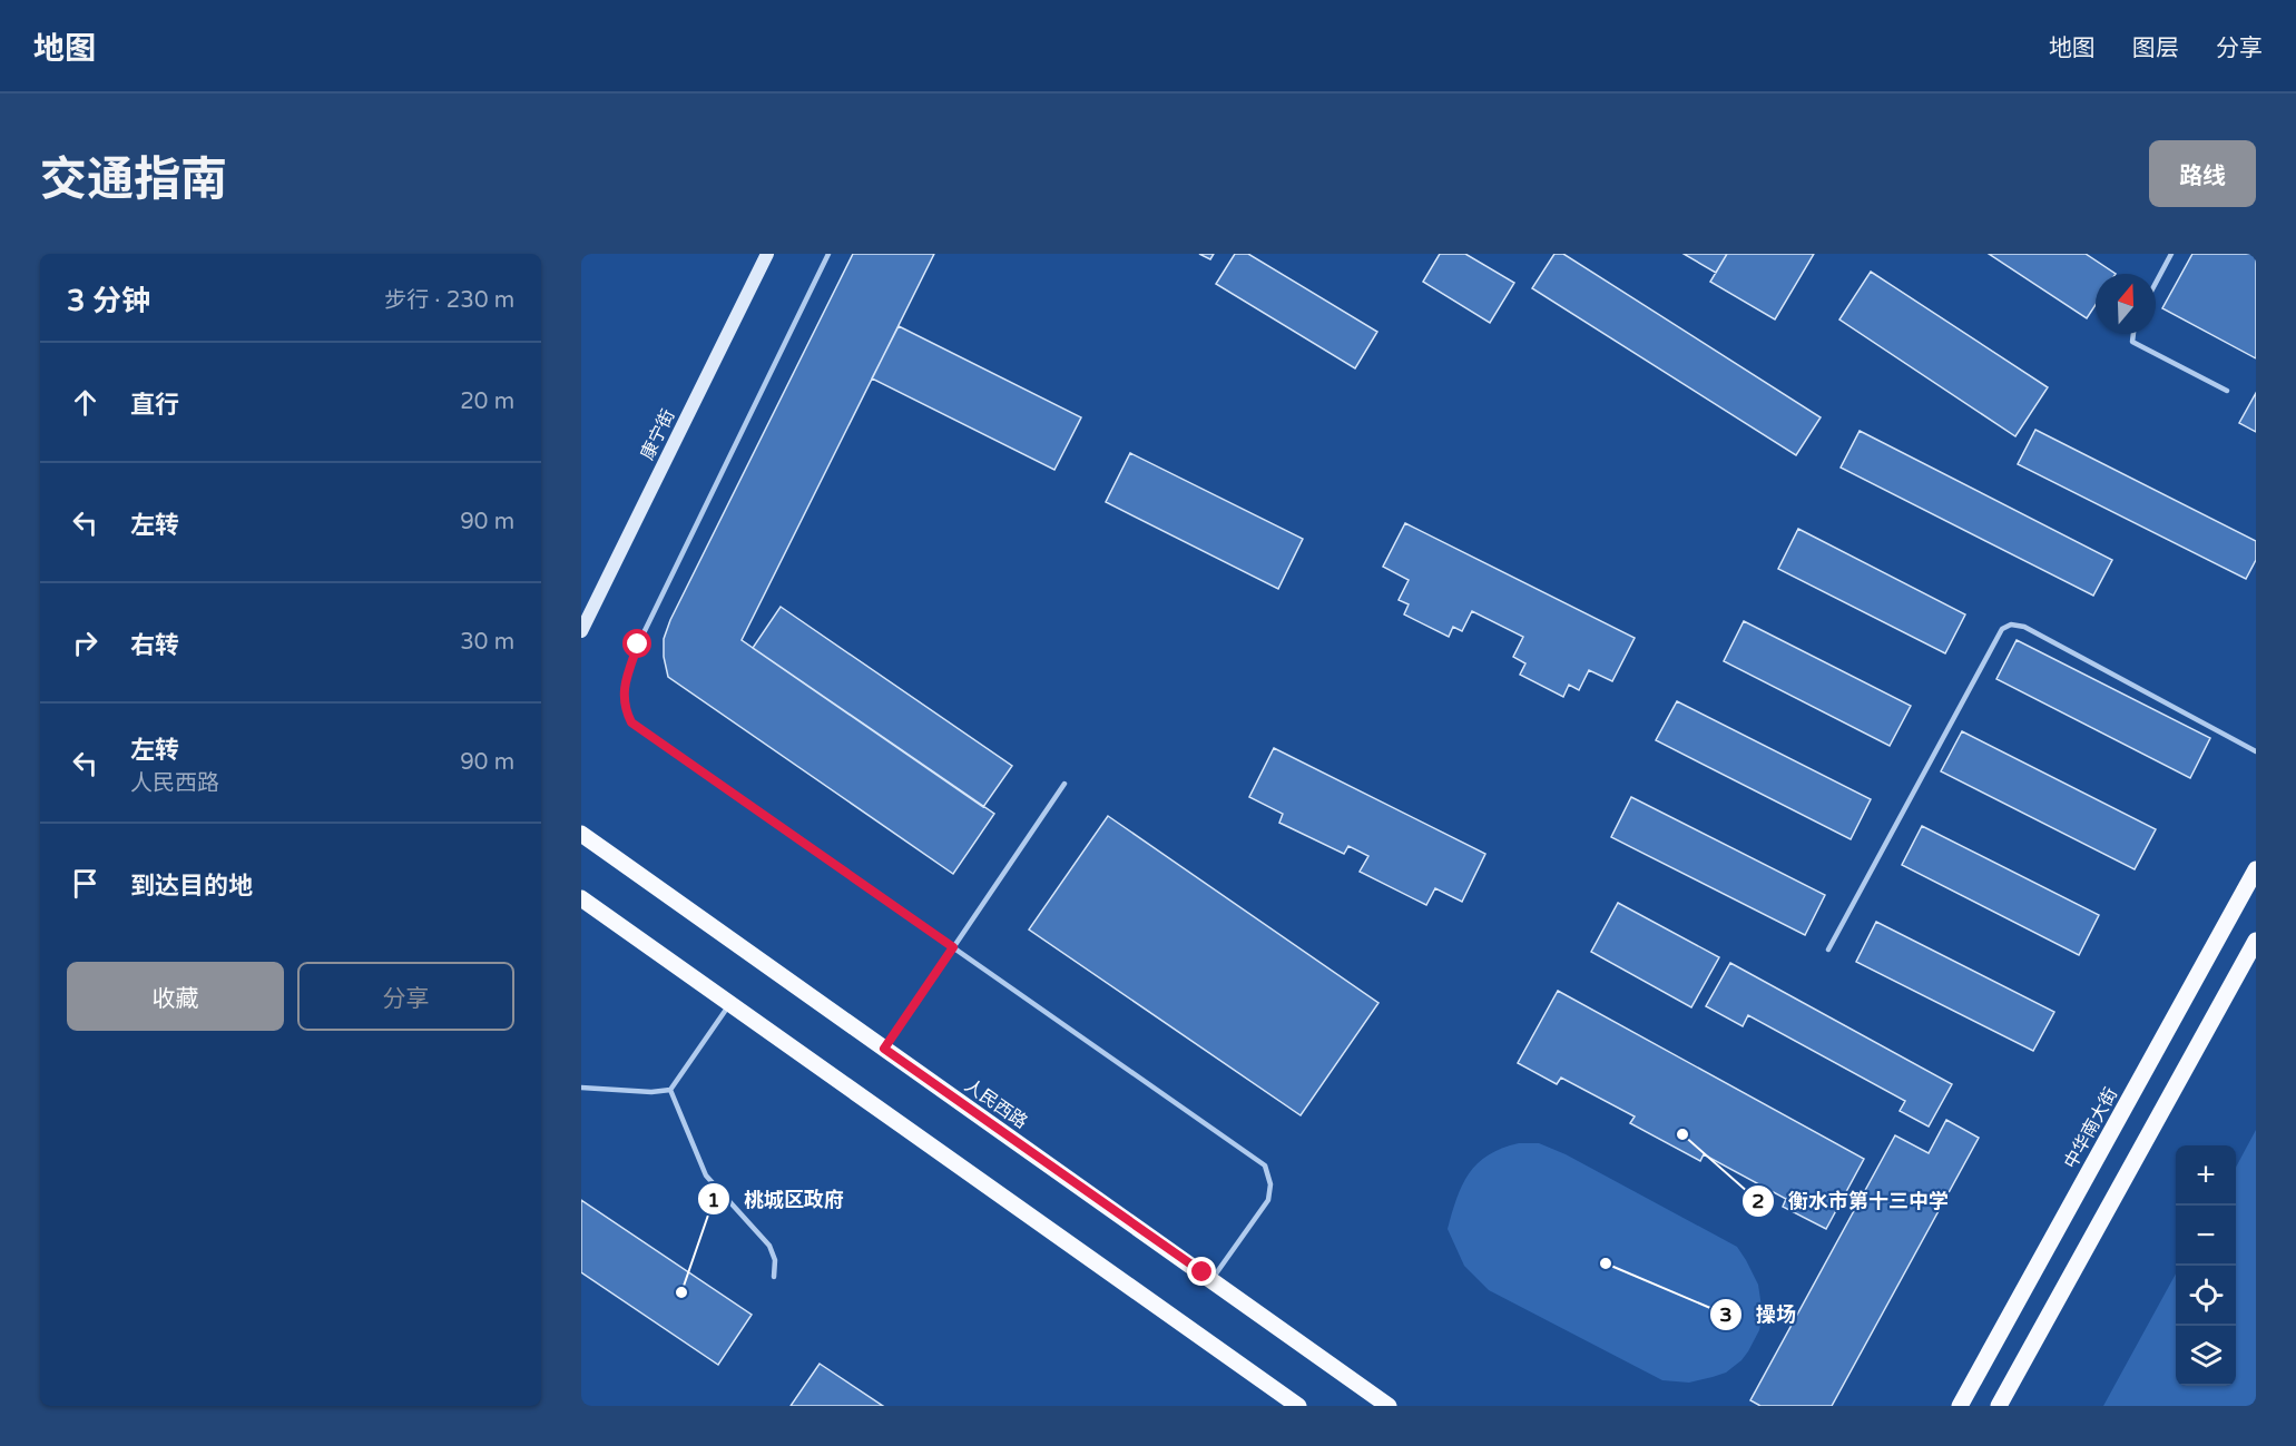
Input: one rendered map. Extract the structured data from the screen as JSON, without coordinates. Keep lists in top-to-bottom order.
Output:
{
  "streets": {
    "main road": ["人民西路", "中华南大街"],
    "street": ["康宁街"]
  },
  "places": ["衡水市第十三中学", "操场", "桃城区政府"],
  "north": "top",
  "page": {
    "header": "地图",
    "nav": ["地图", "图层", "分享"],
    "title": "交通指南",
    "buttons": [
      "路线",
      ["收藏", "分享"]
    ],
    "heading": ["3 分钟", "步行 · 230 m"],
    "list": [
      ["直行", "20 m"],
      ["左转", "90 m"],
      ["右转", "30 m"],
      ["左转", "人民西路", "90 m"],
      "到达目的地"
    ],
    "map_buttons": ["+", "−"]
  }
}
